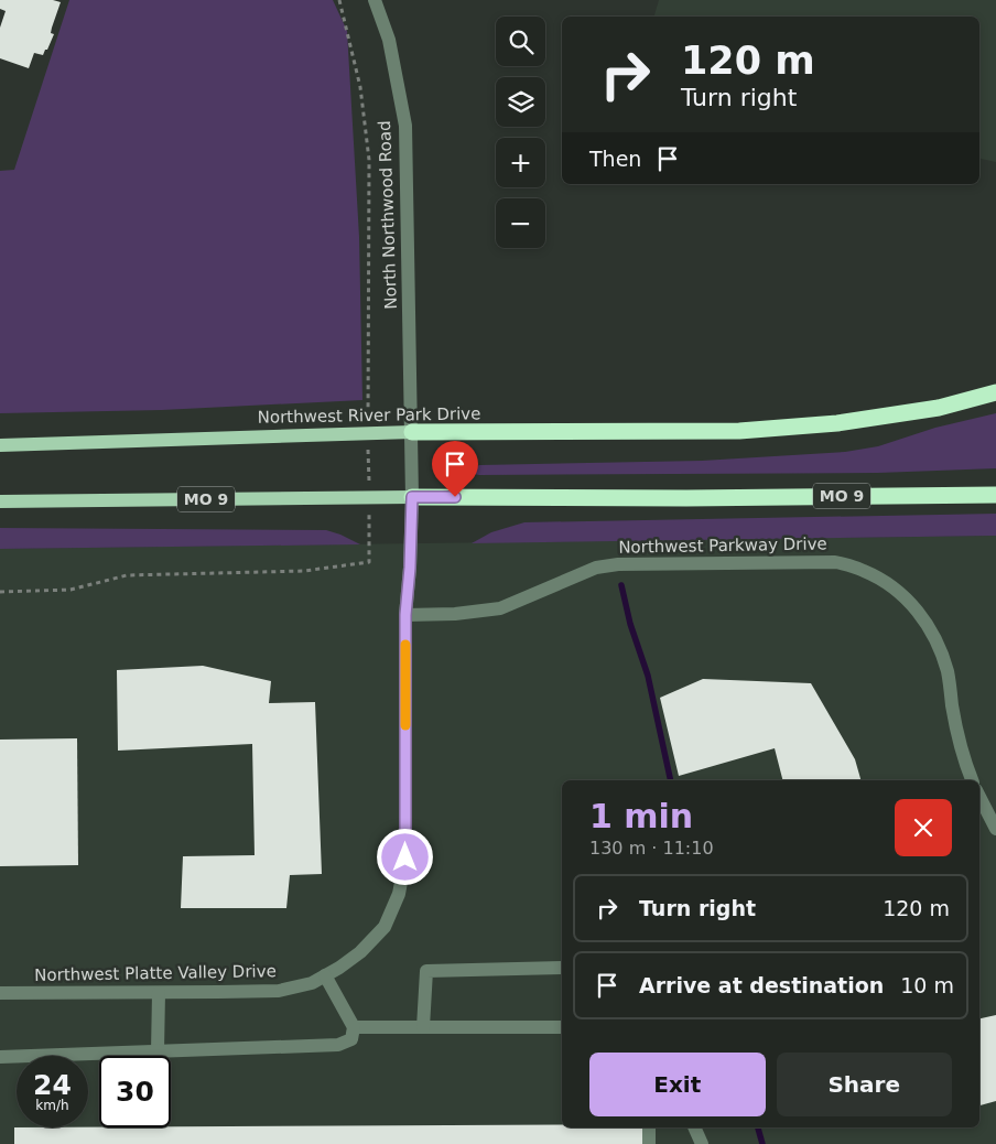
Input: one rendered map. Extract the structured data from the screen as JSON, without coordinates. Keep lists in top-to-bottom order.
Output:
{
  "streets": {
    "highway": ["Northwest River Park Drive", "MO 9"],
    "street": ["North Northwood Road", "Northwest Parkway Drive", "Northwest Platte Valley Drive"]
  },
  "crossings": [
    ["North Northwood Road", "Northwest River Park Drive"],
    ["North Northwood Road", "MO 9"],
    ["North Northwood Road", "Northwest Platte Valley Drive"],
    ["MO 9", "Northwest Platte Valley Drive"],
    ["Northwest Parkway Drive", "Northwest Platte Valley Drive"]
  ],
  "page": {
    "map_buttons": ["+", "−"],
    "turn": ["120 m", "Turn right"],
    "then": "Then",
    "heading": ["1 min", "130 m · 11:10"],
    "list": [
      {
        "name": "Turn right",
        "value": "120 m"
      },
      {
        "name": "Arrive at destination",
        "value": "10 m"
      }
    ],
    "buttons": ["Exit", "Share"],
    "speed": "24 km/h",
    "limit": "30"
  }
}
